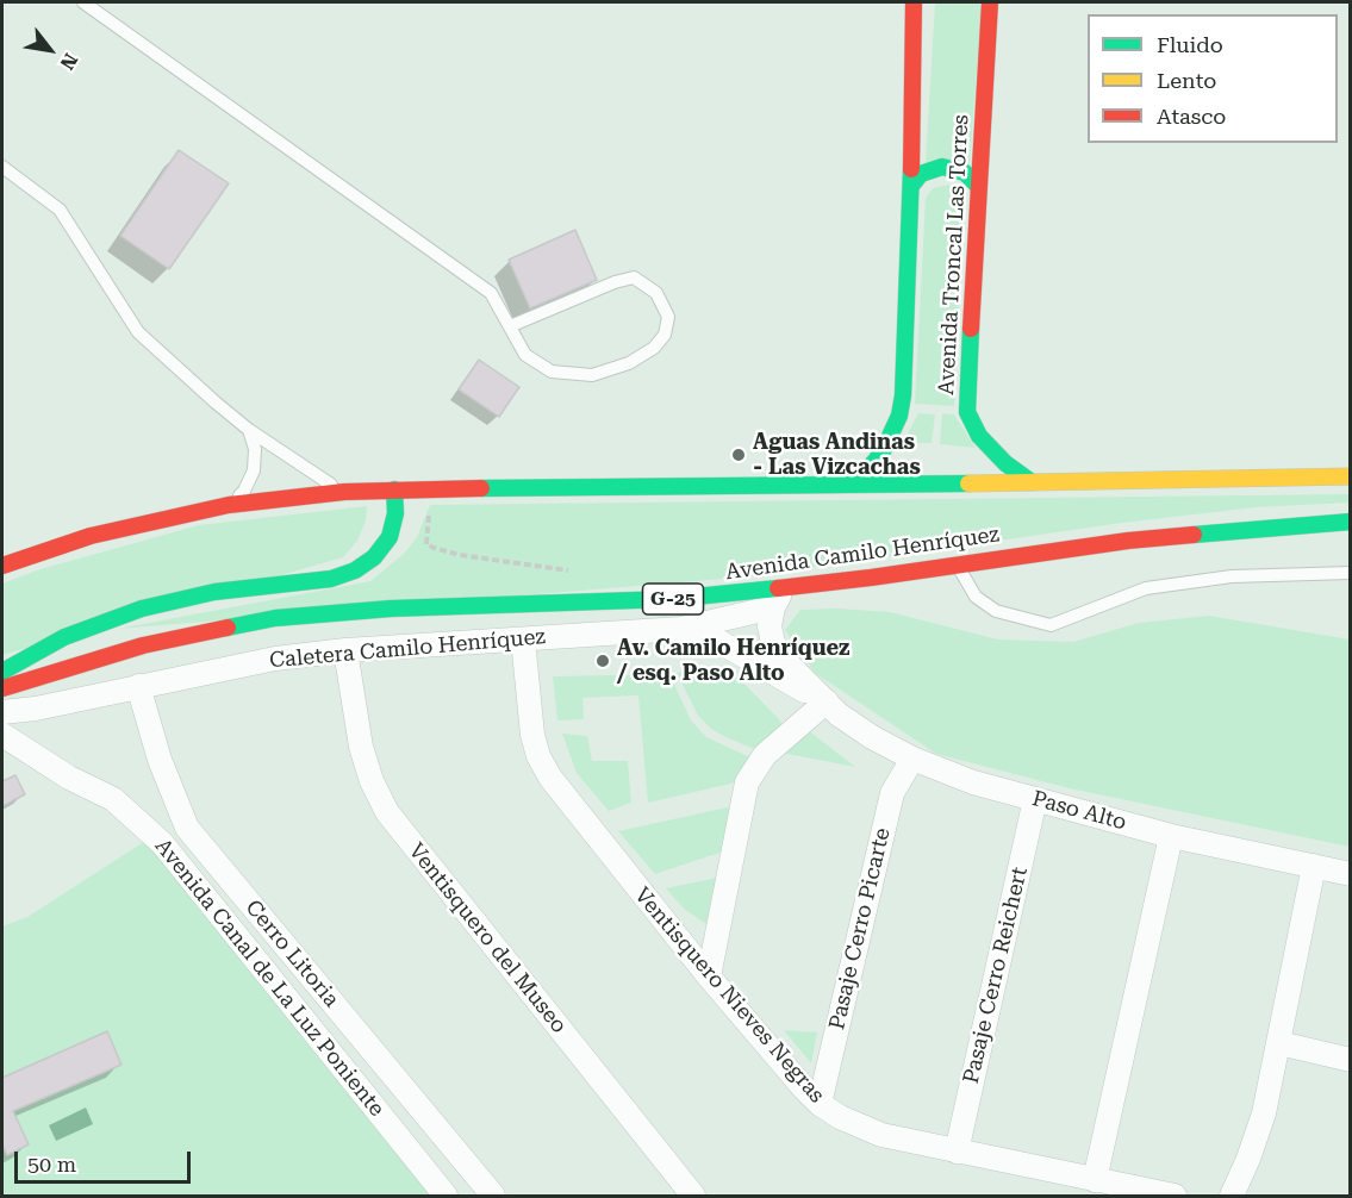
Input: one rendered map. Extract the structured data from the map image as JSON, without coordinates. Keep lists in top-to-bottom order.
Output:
{
  "streets": {
    "main road": ["Avenida Troncal Las Torres", "Avenida Camilo Henríquez", "G-25"],
    "street": [
      "Caletera Camilo Henríquez",
      "Paso Alto",
      "Pasaje Cerro Picarte",
      "Ventisquero del Museo",
      "Cerro Litoria",
      "Pasaje Cerro Reichert",
      "Avenida Canal de La Luz Poniente",
      "Ventisquero Nieves Negras"
    ]
  },
  "crossings": [
    ["Avenida Camilo Henríquez", "Caletera Camilo Henríquez"],
    ["Avenida Camilo Henríquez", "Paso Alto"],
    ["Caletera Camilo Henríquez", "Paso Alto"],
    ["Caletera Camilo Henríquez", "Ventisquero del Museo"],
    ["Caletera Camilo Henríquez", "Cerro Litoria"],
    ["Caletera Camilo Henríquez", "Ventisquero Nieves Negras"],
    ["Paso Alto", "Pasaje Cerro Picarte"],
    ["Paso Alto", "Pasaje Cerro Reichert"],
    ["Pasaje Cerro Picarte", "Ventisquero Nieves Negras"],
    ["Pasaje Cerro Reichert", "Ventisquero Nieves Negras"]
  ],
  "places": ["Aguas Andinas - Las Vizcachas", "Av. Camilo Henríquez / esq. Paso Alto"],
  "legend": ["Fluido", "Lento", "Atasco"],
  "scale_bar": "50 m",
  "north": "bottom right"
}
